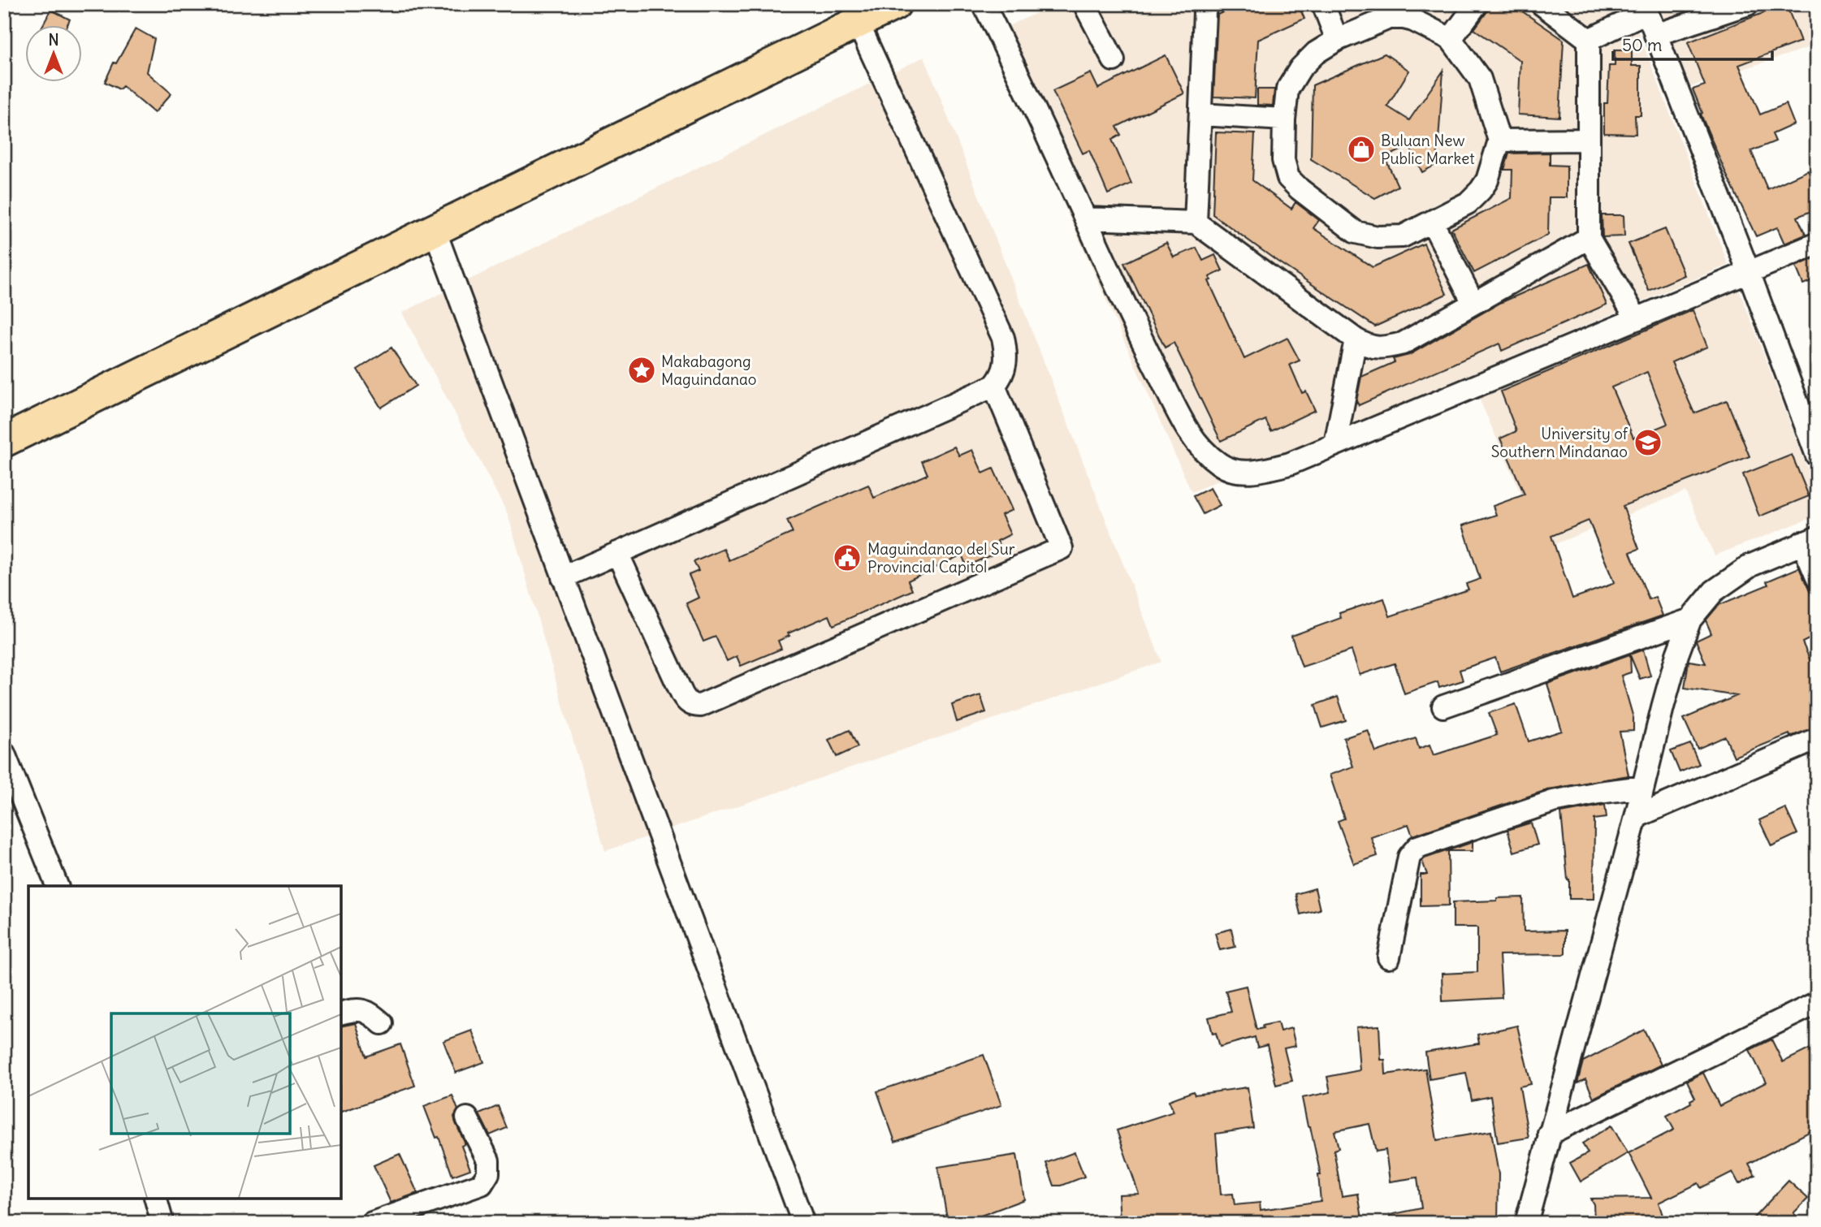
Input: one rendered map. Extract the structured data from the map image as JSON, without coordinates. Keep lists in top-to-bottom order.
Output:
{
  "places": {
    "shop": ["Buluan New Public Market"],
    "place": ["Makabagong Maguindanao"],
    "school or university": ["University of Southern Mindanao"],
    "public building": ["Maguindanao del Sur Provincial Capitol"]
  },
  "scale_bar": "50 m",
  "north": "top"
}
